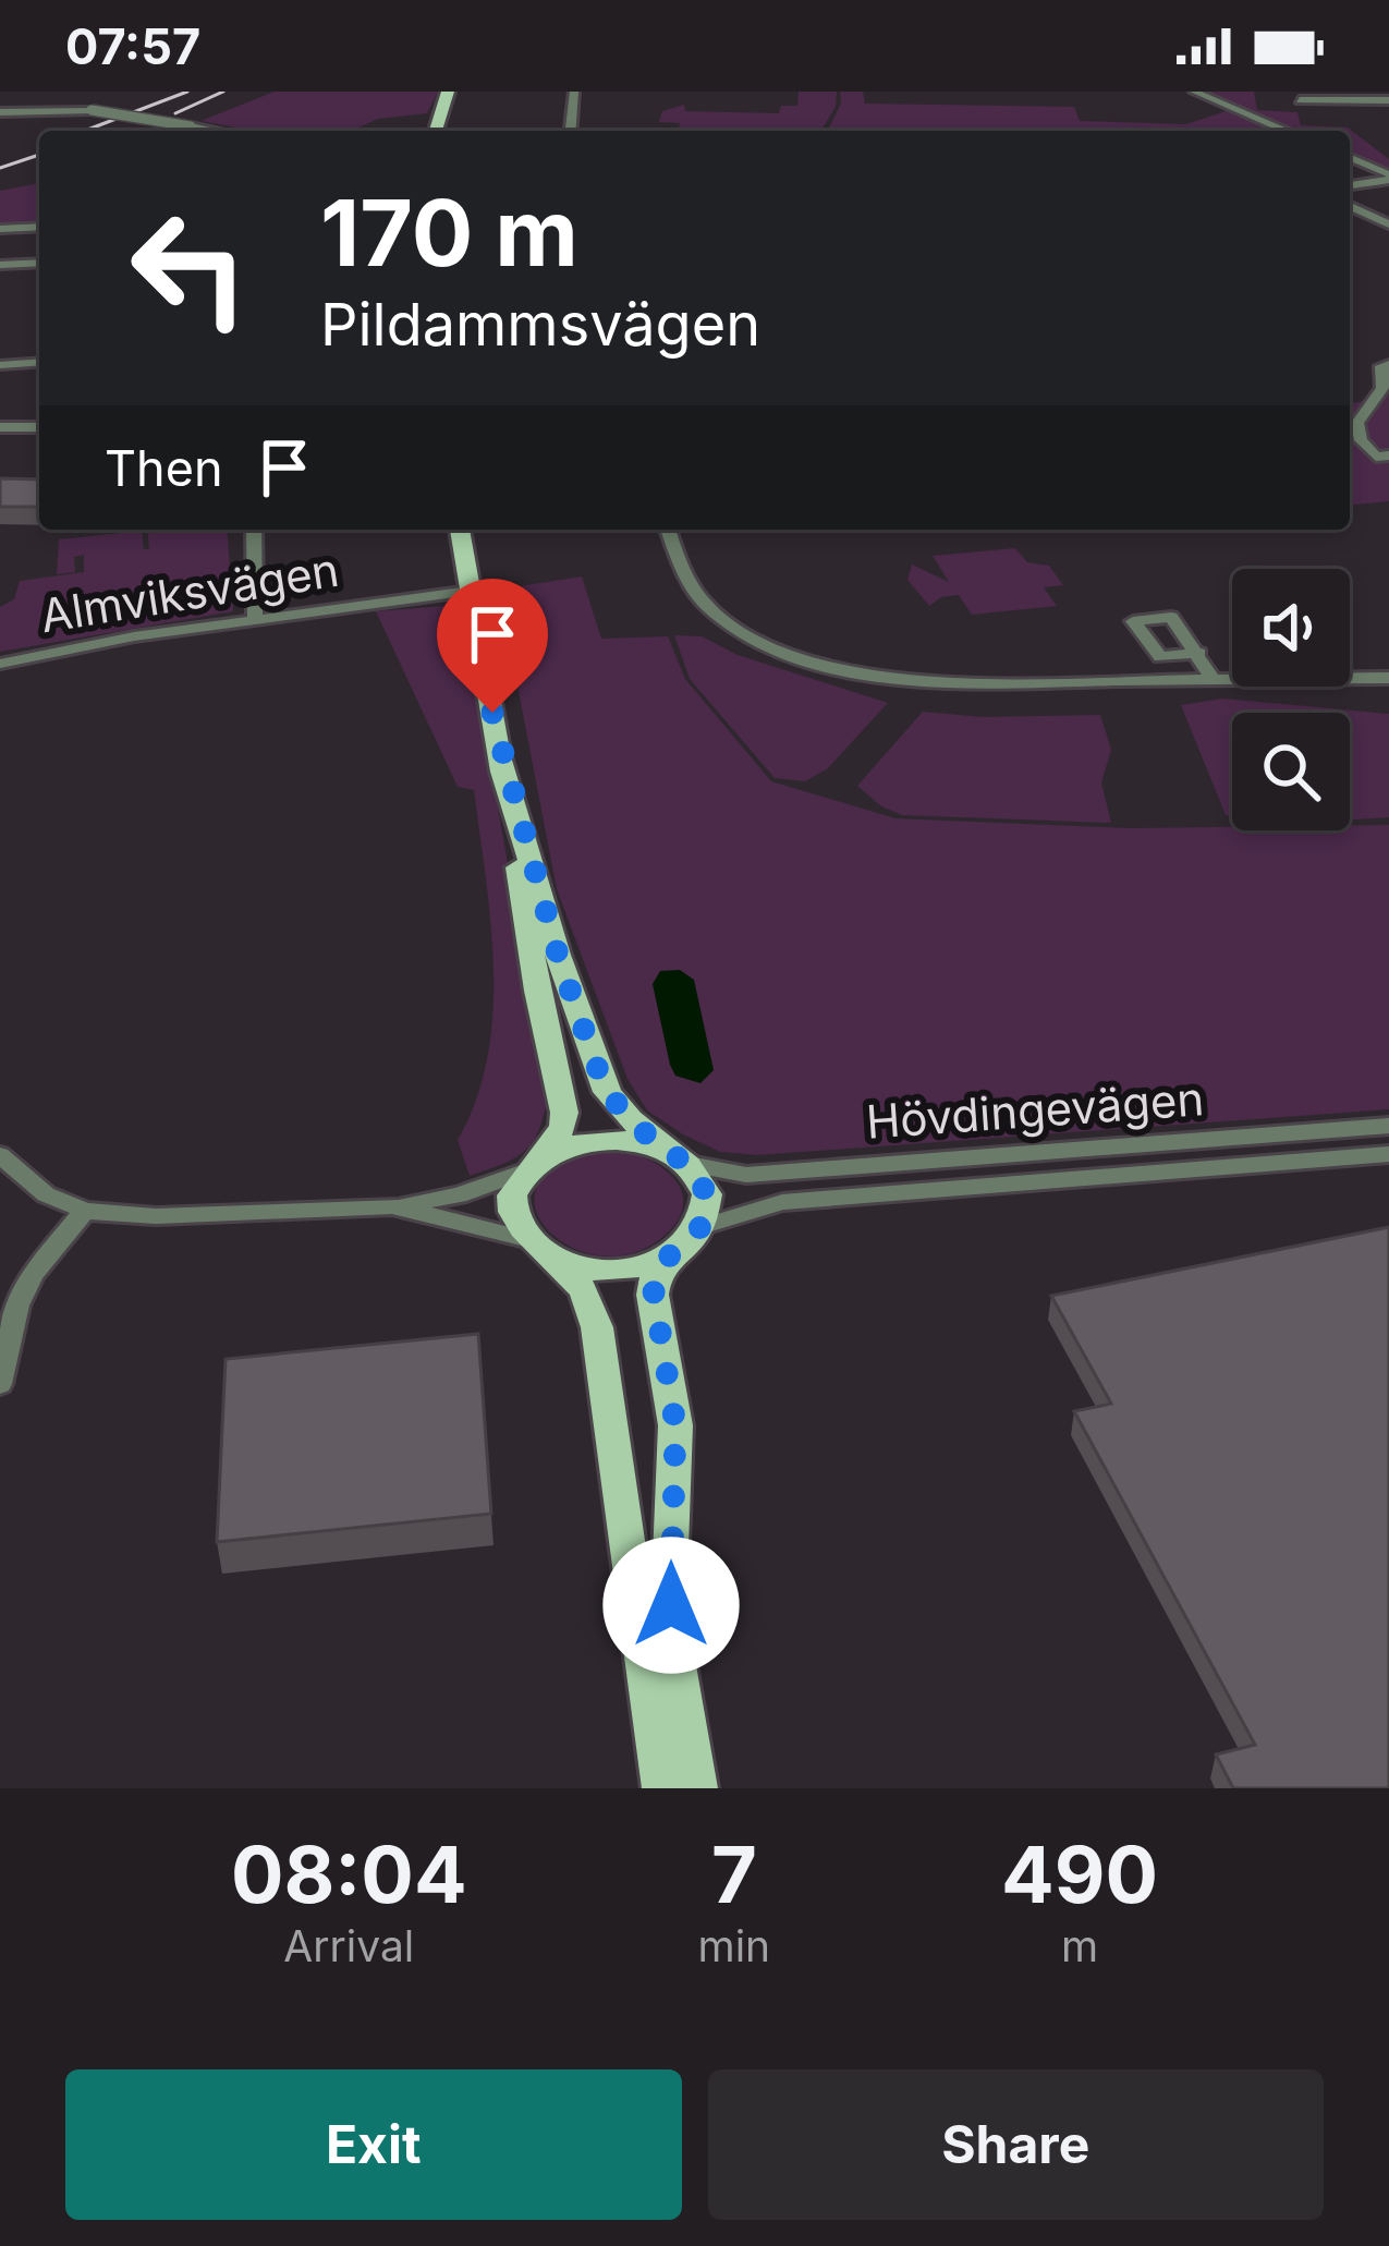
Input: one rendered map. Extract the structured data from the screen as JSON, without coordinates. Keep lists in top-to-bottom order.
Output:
{
  "streets": {
    "street": ["Almviksvägen", "Hövdingevägen"]
  },
  "page": {
    "status": "07:57",
    "turn": ["170 m", "Pildammsvägen"],
    "then": "Then",
    "eta": [
      "08:04",
      "Arrival",
      "7",
      "min",
      "490",
      "m"
    ],
    "buttons": ["Exit", "Share"]
  }
}
